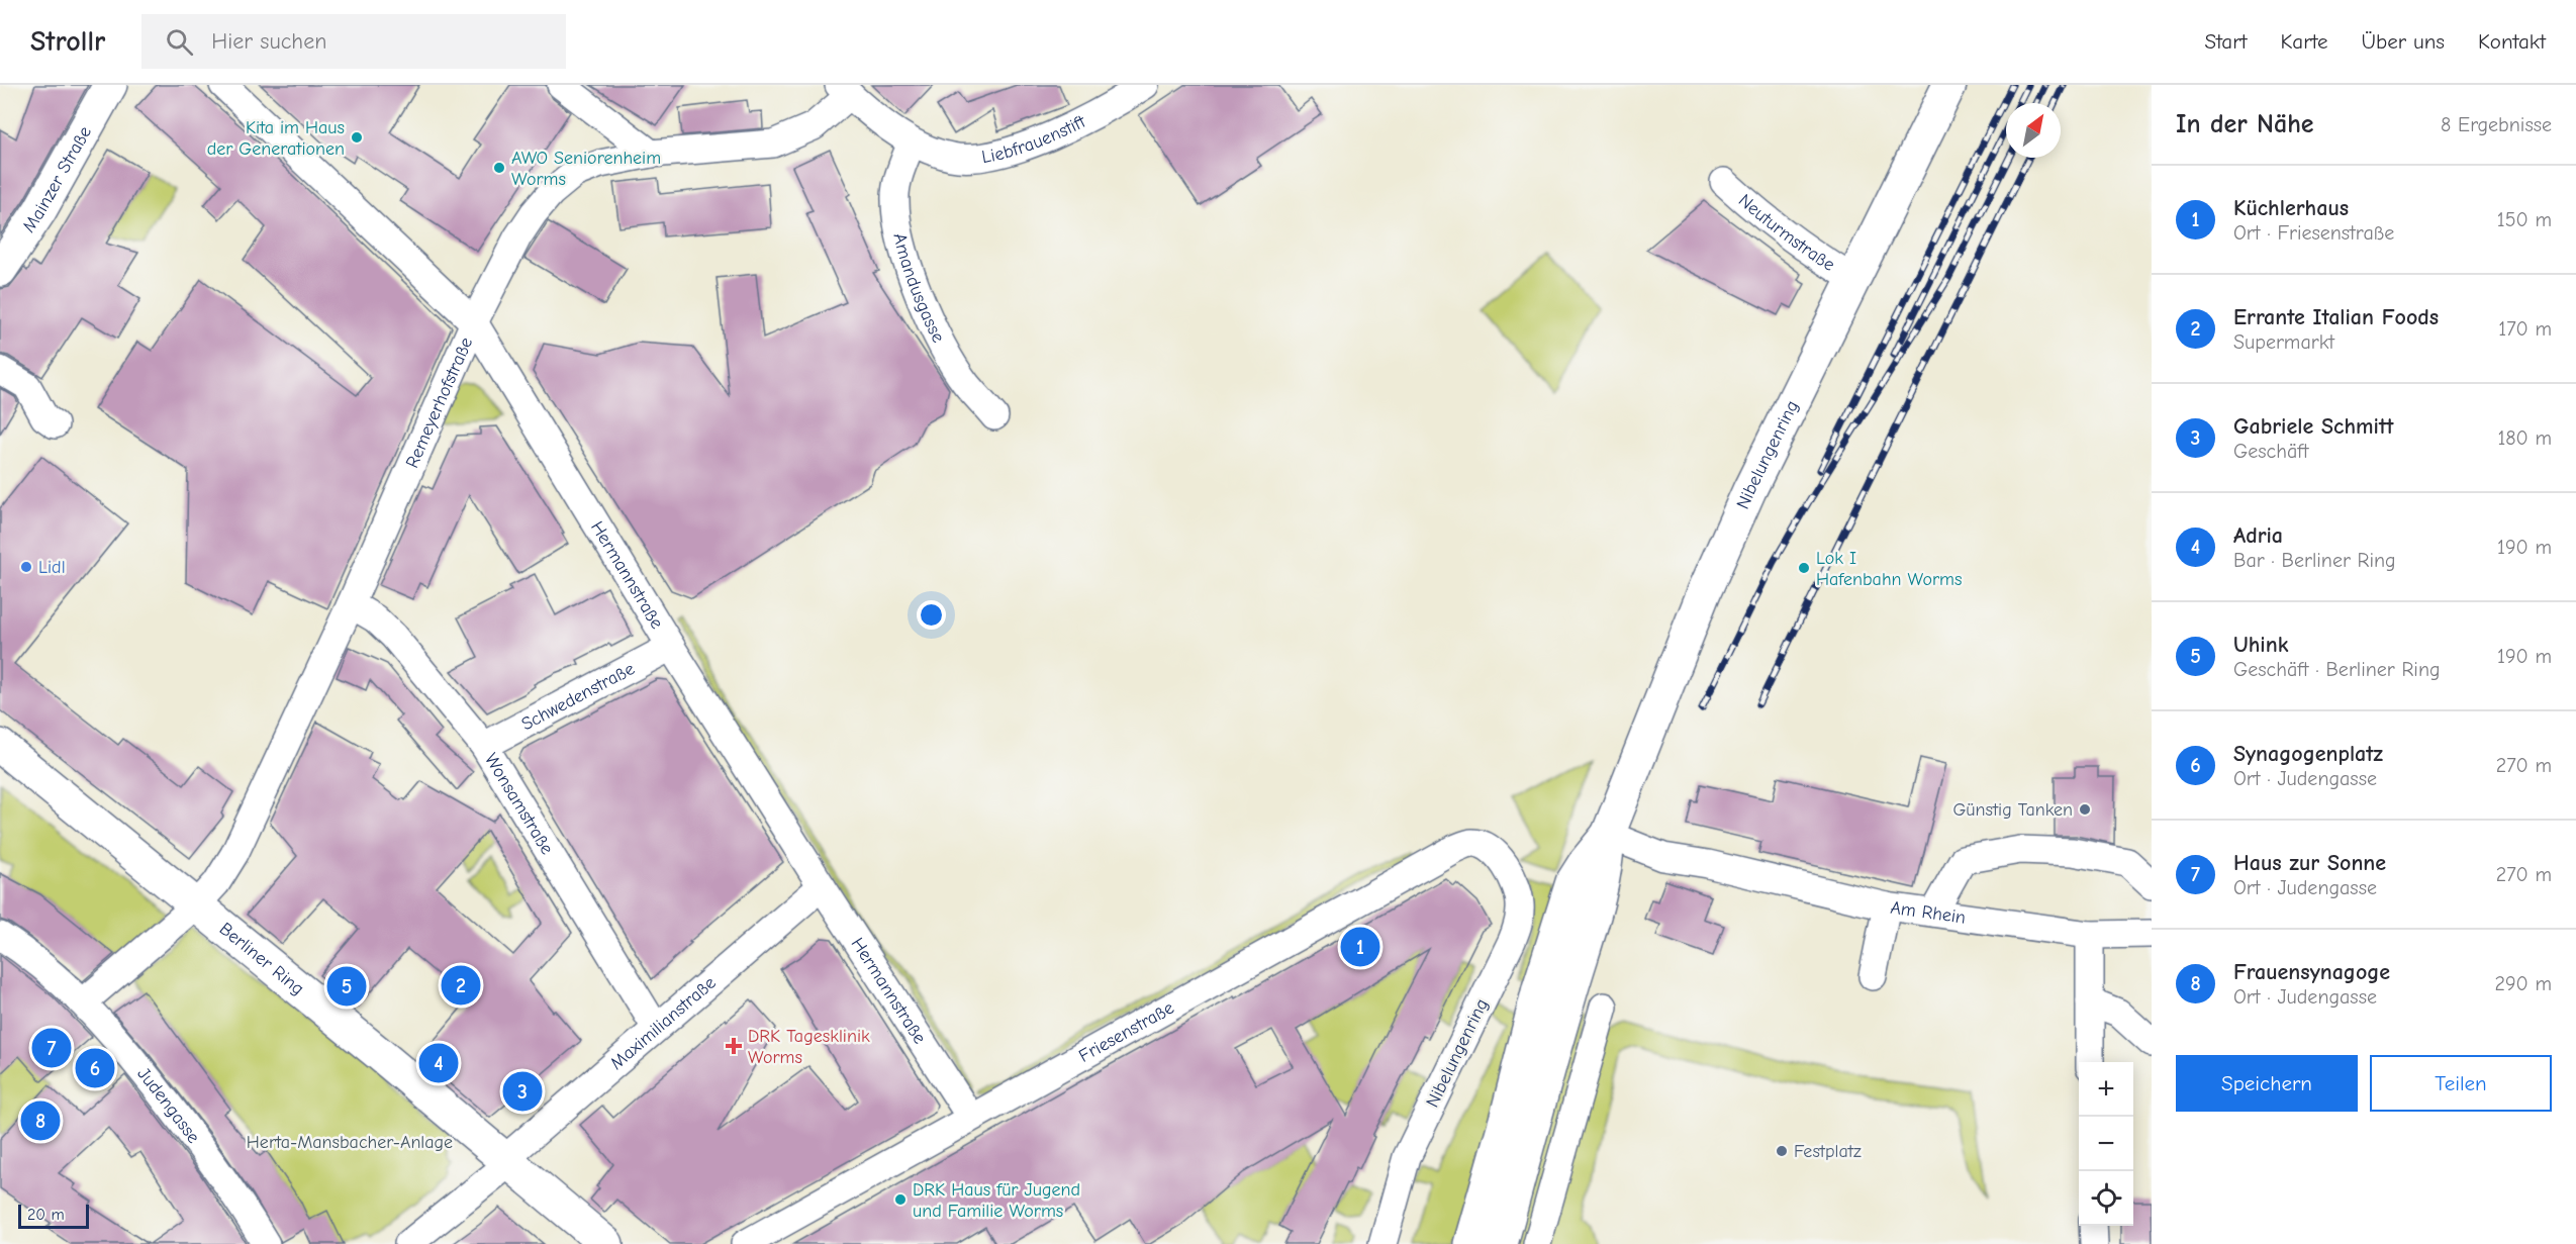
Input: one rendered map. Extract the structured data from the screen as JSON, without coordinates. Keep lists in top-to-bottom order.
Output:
{
  "streets": {
    "main road": ["Mainzer Straße", "Nibelungenring", "Berliner Ring"],
    "street": [
      "Liebfrauenstift",
      "Neuturmstraße",
      "Amandusgasse",
      "Remeyerhofstraße",
      "Hermannstraße",
      "Schwedenstraße",
      "Wonsamstraße",
      "Am Rhein",
      "Maximilianstraße",
      "Friesenstraße",
      "Judengasse"
    ]
  },
  "crossings": [
    ["Liebfrauenstift", "Amandusgasse"],
    ["Liebfrauenstift", "Remeyerhofstraße"],
    ["Neuturmstraße", "Nibelungenring"],
    ["Remeyerhofstraße", "Hermannstraße"],
    ["Remeyerhofstraße", "Wonsamstraße"],
    ["Remeyerhofstraße", "Berliner Ring"],
    ["Nibelungenring", "Am Rhein"],
    ["Nibelungenring", "Friesenstraße"],
    ["Hermannstraße", "Schwedenstraße"],
    ["Hermannstraße", "Maximilianstraße"],
    ["Hermannstraße", "Friesenstraße"],
    ["Schwedenstraße", "Wonsamstraße"],
    ["Wonsamstraße", "Maximilianstraße"],
    ["Berliner Ring", "Maximilianstraße"]
  ],
  "parks": ["Herta-Mansbacher-Anlage"],
  "places": {
    "other": [
      "Kita im Haus der Generationen",
      "AWO Seniorenheim Worms",
      "Lidl",
      "Lok I Hafenbahn Worms",
      "Günstig Tanken",
      "Festplatz",
      "DRK Haus für Jugend und Familie Worms"
    ],
    "health": ["DRK Tagesklinik Worms"]
  },
  "scale_bar": "20 m",
  "north": "top right",
  "page": {
    "header": "Strollr",
    "search": "Hier suchen",
    "nav": [
      "Start",
      "Karte",
      "Über uns",
      "Kontakt"
    ],
    "heading": ["In der Nähe", "8 Ergebnisse"],
    "list": [
      {
        "mark": "1",
        "name": "Küchlerhaus",
        "note": "Ort · Friesenstraße",
        "value": "150 m"
      },
      {
        "mark": "2",
        "name": "Errante Italian Foods",
        "note": "Supermarkt",
        "value": "170 m"
      },
      {
        "mark": "3",
        "name": "Gabriele Schmitt",
        "note": "Geschäft",
        "value": "180 m"
      },
      {
        "mark": "4",
        "name": "Adria",
        "note": "Bar · Berliner Ring",
        "value": "190 m"
      },
      {
        "mark": "5",
        "name": "Uhink",
        "note": "Geschäft · Berliner Ring",
        "value": "190 m"
      },
      {
        "mark": "6",
        "name": "Synagogenplatz",
        "note": "Ort · Judengasse",
        "value": "270 m"
      },
      {
        "mark": "7",
        "name": "Haus zur Sonne",
        "note": "Ort · Judengasse",
        "value": "270 m"
      },
      {
        "mark": "8",
        "name": "Frauensynagoge",
        "note": "Ort · Judengasse",
        "value": "290 m"
      }
    ],
    "pins": [
      "1",
      "2",
      "5",
      "7",
      "4",
      "6",
      "3",
      "8"
    ],
    "buttons": ["Speichern", "Teilen"],
    "map_buttons": ["+", "−"],
    "scale": "20 m"
  }
}
